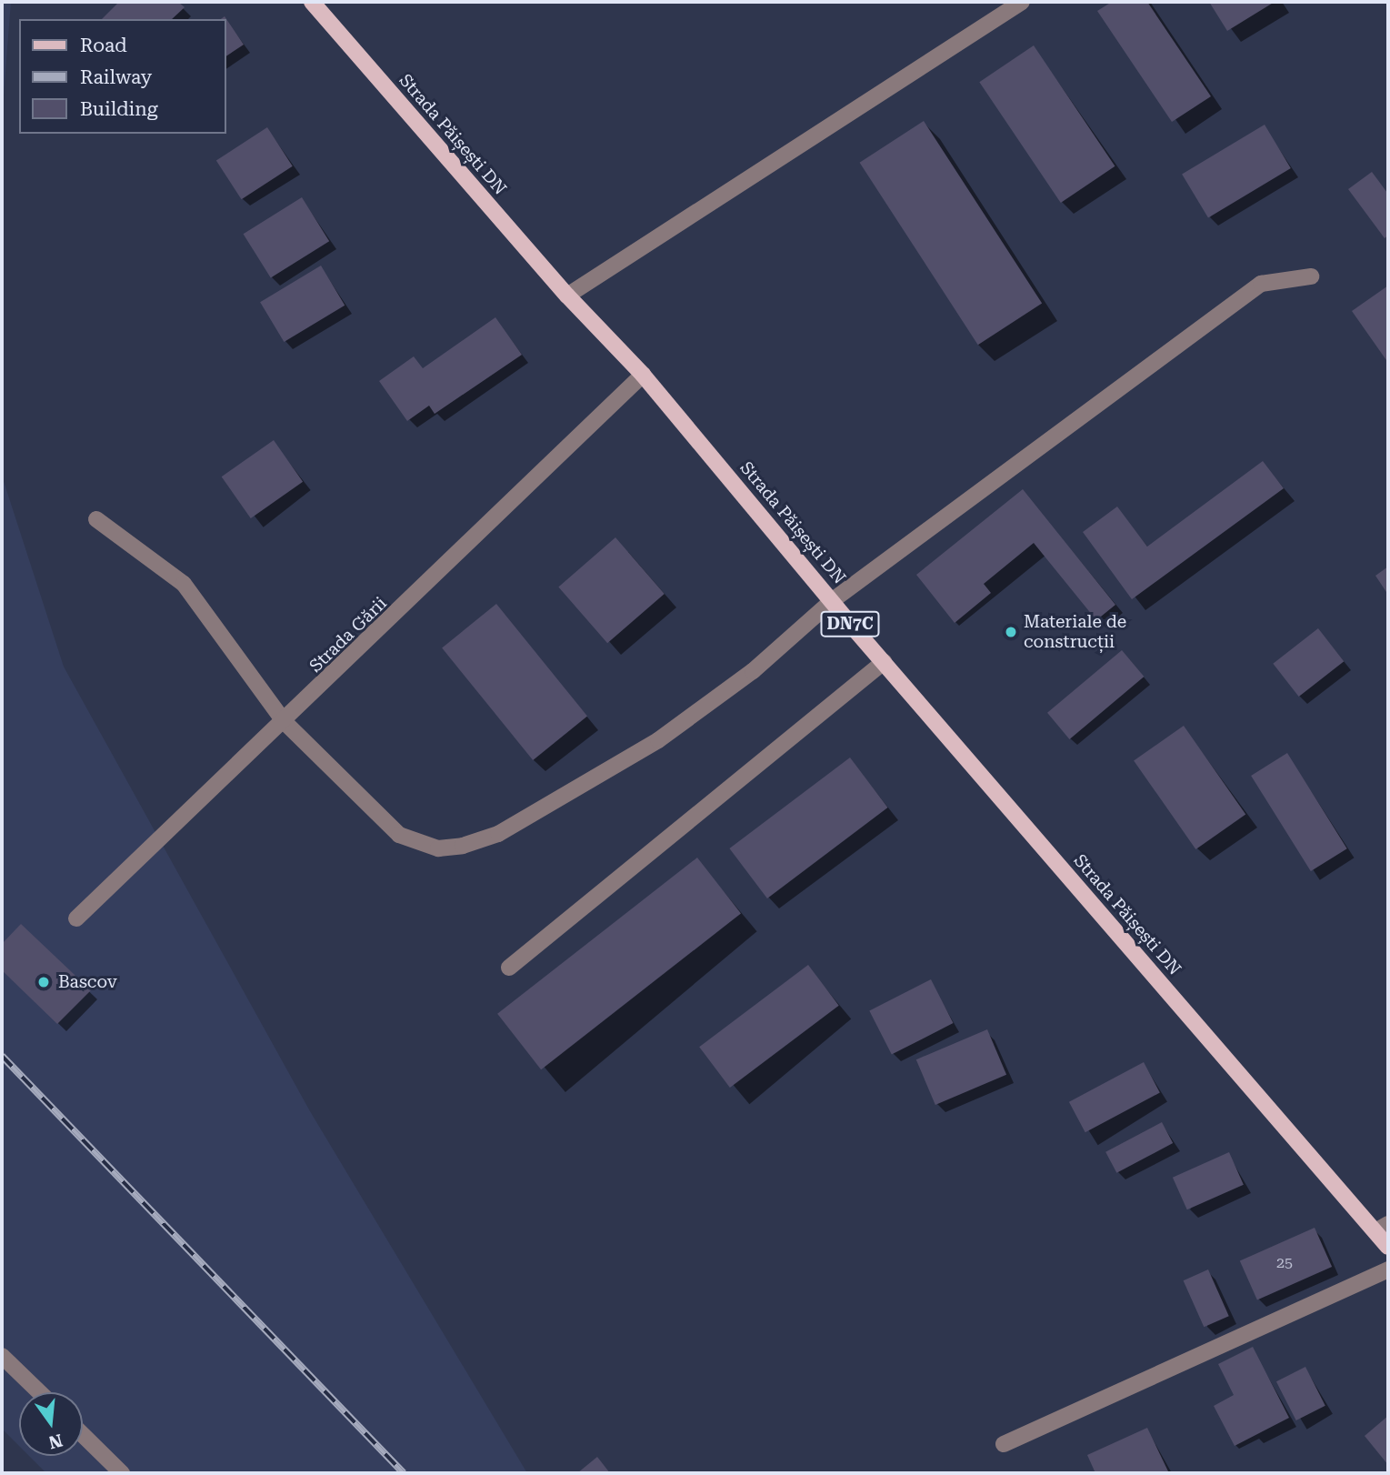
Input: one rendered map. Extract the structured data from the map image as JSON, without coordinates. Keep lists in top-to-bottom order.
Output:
{
  "streets": {
    "main road": ["Strada Păișești DN", "DN7C"],
    "street": ["Strada Gării"]
  },
  "crossings": [
    ["Strada Păișești DN", "Strada Gării"]
  ],
  "places": ["Materiale de construcții", "Bascov"],
  "house_numbers": ["25"],
  "legend": ["Road", "Railway", "Building"],
  "north": "bottom"
}
